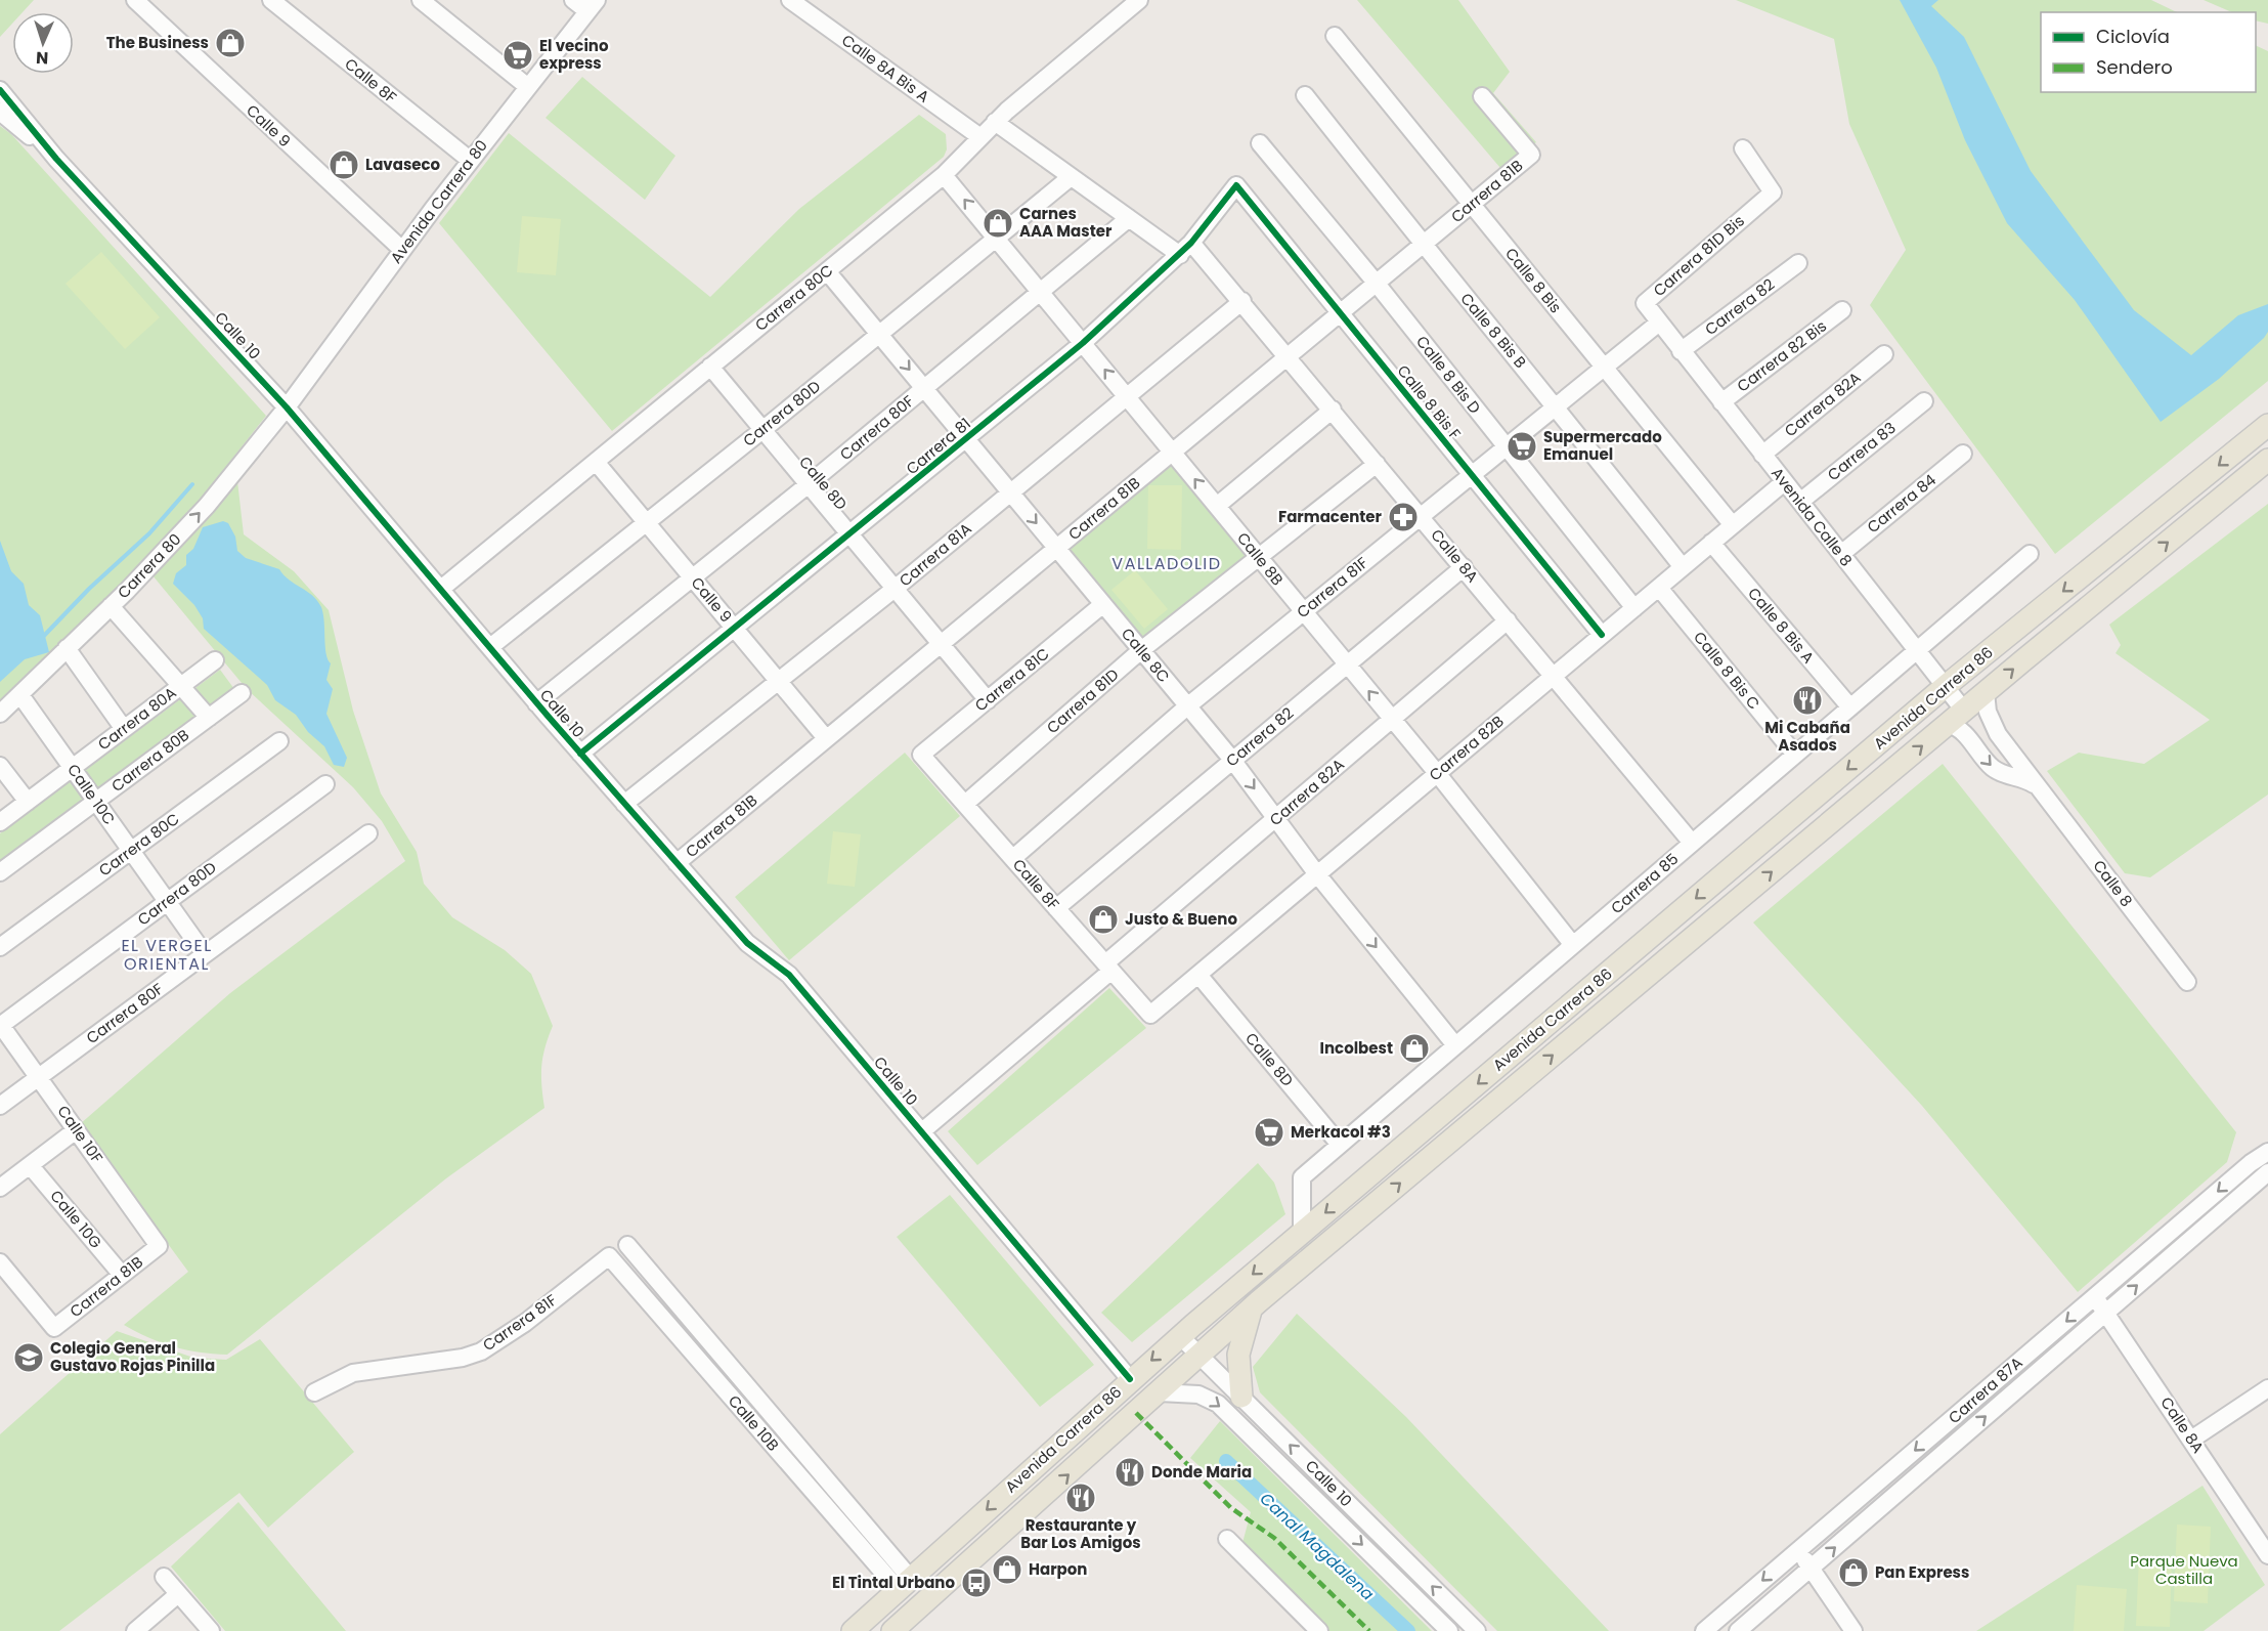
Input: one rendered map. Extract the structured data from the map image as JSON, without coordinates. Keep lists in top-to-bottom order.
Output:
{
  "streets": {
    "main road": ["Avenida Carrera 86"],
    "street": [
      "Calle 8A Bis A",
      "Calle 8F",
      "Calle 9",
      "Carrera 81B",
      "Avenida Carrera 80",
      "Carrera 81D Bis",
      "Calle 8 Bis",
      "Carrera 80C",
      "Carrera 82",
      "Calle 8 Bis B",
      "Calle 10",
      "Carrera 82 Bis",
      "Calle 8 Bis D",
      "Calle 8 Bis F",
      "Carrera 82A",
      "Carrera 80D",
      "Carrera 80F",
      "Carrera 81",
      "Carrera 83",
      "Calle 8D",
      "Carrera 84",
      "Avenida Calle 8",
      "Carrera 81A",
      "Calle 8A",
      "Calle 8B",
      "Carrera 80",
      "Carrera 81F",
      "Calle 8 Bis A",
      "Calle 8C",
      "Calle 8 Bis C",
      "Carrera 81C",
      "Carrera 81D",
      "Carrera 80A",
      "Carrera 82B",
      "Carrera 80B",
      "Calle 10C",
      "Carrera 85",
      "Calle 8",
      "Calle 10F",
      "Calle 10G",
      "Carrera 87A",
      "Calle 10B"
    ]
  },
  "crossings": [
    ["Calle 8A Bis A", "Carrera 80C"],
    ["Calle 8F", "Avenida Carrera 80"],
    ["Calle 8F", "Carrera 82"],
    ["Calle 8F", "Carrera 82A"],
    ["Calle 8F", "Carrera 81F"],
    ["Calle 8F", "Carrera 81C"],
    ["Calle 8F", "Carrera 81D"],
    ["Calle 8F", "Carrera 82B"],
    ["Calle 9", "Carrera 81B"],
    ["Calle 9", "Avenida Carrera 80"],
    ["Calle 9", "Carrera 80C"],
    ["Calle 9", "Carrera 80D"],
    ["Calle 9", "Carrera 80F"],
    ["Calle 9", "Carrera 81"],
    ["Calle 9", "Carrera 81A"],
    ["Carrera 81B", "Calle 8 Bis"],
    ["Carrera 81B", "Calle 8 Bis B"],
    ["Carrera 81B", "Calle 10"],
    ["Carrera 81B", "Calle 8 Bis D"],
    ["Carrera 81B", "Calle 8 Bis F"],
    ["Carrera 81B", "Calle 8D"],
    ["Carrera 81B", "Calle 8A"],
    ["Carrera 81B", "Calle 8B"],
    ["Carrera 81B", "Calle 8C"],
    ["Carrera 81B", "Calle 10F"],
    ["Carrera 81B", "Calle 10G"],
    ["Avenida Carrera 80", "Calle 10"],
    ["Avenida Carrera 80", "Carrera 80"],
    ["Carrera 81D Bis", "Avenida Calle 8"],
    ["Carrera 81D Bis", "Carrera 81F"],
    ["Calle 8 Bis", "Carrera 81F"],
    ["Calle 8 Bis", "Carrera 82B"],
    ["Carrera 80C", "Calle 10"],
    ["Carrera 80C", "Calle 8D"],
    ["Carrera 80C", "Calle 8B"],
    ["Carrera 80C", "Calle 8C"],
    ["Carrera 80C", "Calle 10C"],
    ["Carrera 82", "Avenida Calle 8"],
    ["Carrera 82", "Calle 8A"],
    ["Carrera 82", "Calle 8B"],
    ["Carrera 82", "Calle 8C"],
    ["Calle 8 Bis B", "Carrera 81F"],
    ["Calle 8 Bis B", "Carrera 82B"],
    ["Calle 10", "Carrera 82A"],
    ["Calle 10", "Carrera 80D"],
    ["Calle 10", "Carrera 80F"],
    ["Calle 10", "Carrera 81"],
    ["Calle 10", "Carrera 81A"],
    ["Calle 10", "Carrera 80"],
    ["Calle 10", "Avenida Carrera 86"],
    ["Carrera 82 Bis", "Avenida Calle 8"],
    ["Calle 8 Bis D", "Carrera 81F"],
    ["Calle 8 Bis D", "Carrera 82B"],
    ["Calle 8 Bis F", "Carrera 81"],
    ["Calle 8 Bis F", "Carrera 81F"],
    ["Calle 8 Bis F", "Carrera 82B"],
    ["Carrera 82A", "Avenida Calle 8"],
    ["Carrera 82A", "Calle 8A"],
    ["Carrera 82A", "Calle 8B"],
    ["Carrera 82A", "Calle 8C"],
    ["Carrera 80D", "Calle 8D"],
    ["Carrera 80D", "Calle 8B"],
    ["Carrera 80D", "Calle 8C"],
    ["Carrera 80D", "Calle 10C"],
    ["Carrera 80D", "Calle 10F"],
    ["Carrera 80F", "Calle 8D"],
    ["Carrera 80F", "Calle 8B"],
    ["Carrera 80F", "Calle 8C"],
    ["Carrera 80F", "Calle 10C"],
    ["Carrera 80F", "Calle 10F"],
    ["Carrera 81", "Calle 8D"],
    ["Carrera 81", "Calle 8A"],
    ["Carrera 81", "Calle 8B"],
    ["Carrera 81", "Calle 8C"],
    ["Carrera 83", "Avenida Calle 8"],
    ["Calle 8D", "Carrera 81A"],
    ["Calle 8D", "Carrera 81C"],
    ["Calle 8D", "Carrera 82B"],
    ["Calle 8D", "Carrera 85"],
    ["Carrera 84", "Avenida Calle 8"],
    ["Avenida Calle 8", "Carrera 81F"],
    ["Avenida Calle 8", "Avenida Carrera 86"],
    ["Avenida Calle 8", "Carrera 82B"],
    ["Avenida Calle 8", "Carrera 85"],
    ["Avenida Calle 8", "Calle 8"],
    ["Carrera 81A", "Calle 8A"],
    ["Carrera 81A", "Calle 8B"],
    ["Carrera 81A", "Calle 8C"],
    ["Calle 8A", "Carrera 81F"],
    ["Calle 8A", "Carrera 81D"],
    ["Calle 8A", "Carrera 82B"],
    ["Calle 8A", "Carrera 85"],
    ["Calle 8A", "Carrera 87A"],
    ["Calle 8B", "Carrera 81F"],
    ["Calle 8B", "Carrera 81D"],
    ["Calle 8B", "Carrera 82B"],
    ["Calle 8B", "Carrera 85"],
    ["Carrera 80", "Calle 10C"],
    ["Carrera 81F", "Calle 8C"],
    ["Carrera 81F", "Calle 10B"],
    ["Calle 8 Bis A", "Carrera 82B"],
    ["Calle 8 Bis A", "Carrera 85"],
    ["Calle 8C", "Carrera 81C"],
    ["Calle 8C", "Carrera 81D"],
    ["Calle 8C", "Carrera 82B"],
    ["Calle 8C", "Carrera 85"],
    ["Calle 8 Bis C", "Carrera 82B"],
    ["Calle 8 Bis C", "Carrera 85"],
    ["Avenida Carrera 86", "Carrera 85"],
    ["Avenida Carrera 86", "Calle 8"],
    ["Avenida Carrera 86", "Calle 10B"],
    ["Carrera 80A", "Calle 10C"],
    ["Carrera 80B", "Calle 10C"]
  ],
  "one_way": ["Carrera 80", "Calle 8C"],
  "districts": ["VALLADOLID", "EL VERGEL ORIENTAL"],
  "water": ["Canal Magdalena"],
  "parks": ["Parque Nueva Castilla"],
  "places": {
    "shop": [
      "The Business",
      "Lavaseco",
      "Carnes AAA Master",
      "Justo & Bueno",
      "Incolbest",
      "Harpon",
      "Pan Express"
    ],
    "supermarket": ["El vecino express", "Supermercado Emanuel", "Merkacol #3"],
    "pharmacy": ["Farmacenter"],
    "restaurant": ["Mi Cabaña Asados", "Donde Maria", "Restaurante y Bar Los Amigos"],
    "school or university": ["Colegio General Gustavo Rojas Pinilla"],
    "bus stop": ["El Tintal Urbano"]
  },
  "legend": ["Ciclovía", "Sendero"],
  "north": "bottom"
}
